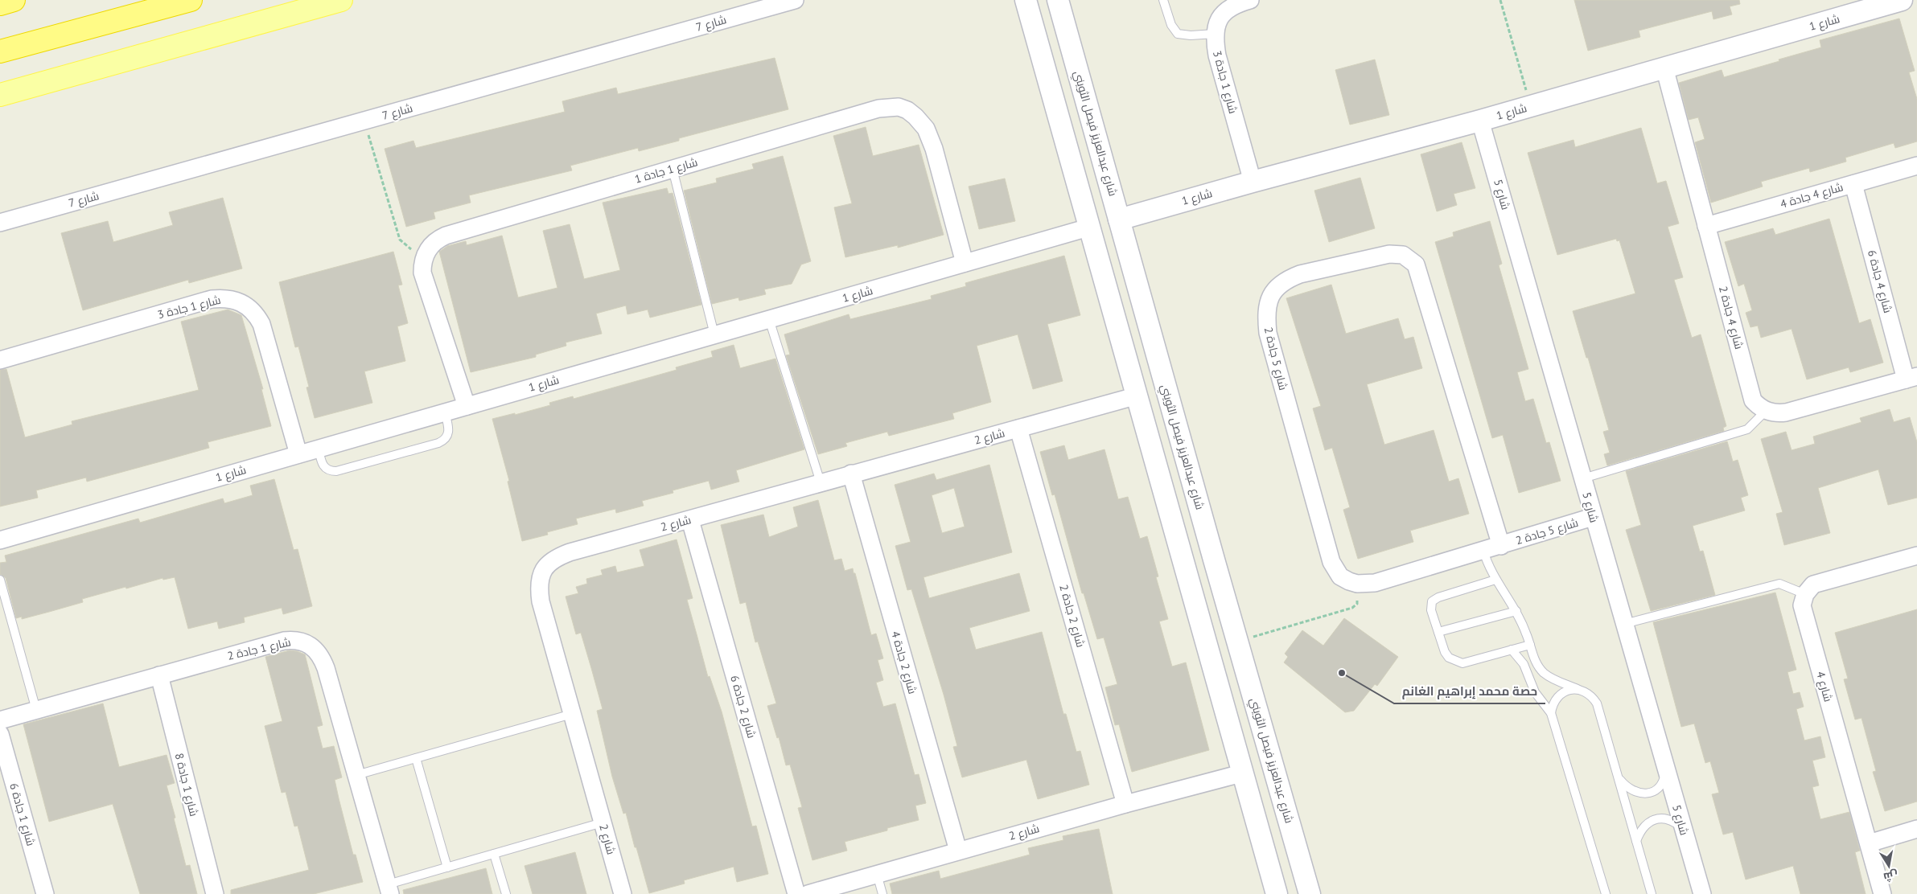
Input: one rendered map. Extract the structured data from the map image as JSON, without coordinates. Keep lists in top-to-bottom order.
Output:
{
  "streets": {
    "street": [
      "شارع 1",
      "شارع 7",
      "شارع 1 جادة 3",
      "شارع عبدالعزيز فيصل الثويني",
      "شارع 1 جادة 1",
      "شارع 5",
      "شارع 4 جادة 4",
      "شارع 4 جادة 6",
      "شارع 4 جادة 2",
      "شارع 5 جادة 2",
      "شارع 2",
      "شارع 2 جادة 2",
      "شارع 1 جادة 2",
      "شارع 2 جادة 4",
      "شارع 4",
      "شارع 2 جادة 6",
      "شارع 1 جادة 8",
      "شارع 1 جادة 6"
    ]
  },
  "crossings": [
    ["شارع 1", "شارع 1 جادة 3"],
    ["شارع 1", "شارع عبدالعزيز فيصل الثويني"],
    ["شارع 1", "شارع 1 جادة 1"],
    ["شارع 1", "شارع 5"],
    ["شارع 1", "شارع 4 جادة 2"],
    ["شارع 5", "شارع 5 جادة 2"],
    ["شارع 4 جادة 4", "شارع 4 جادة 6"],
    ["شارع 4 جادة 4", "شارع 4 جادة 2"],
    ["شارع 2", "شارع 2 جادة 2"],
    ["شارع 2", "شارع 2 جادة 4"],
    ["شارع 2", "شارع 2 جادة 6"],
    ["شارع 1 جادة 2", "شارع 1 جادة 8"]
  ],
  "places": ["حصة محمد إبراهيم الغانم"],
  "north": "bottom"
}
